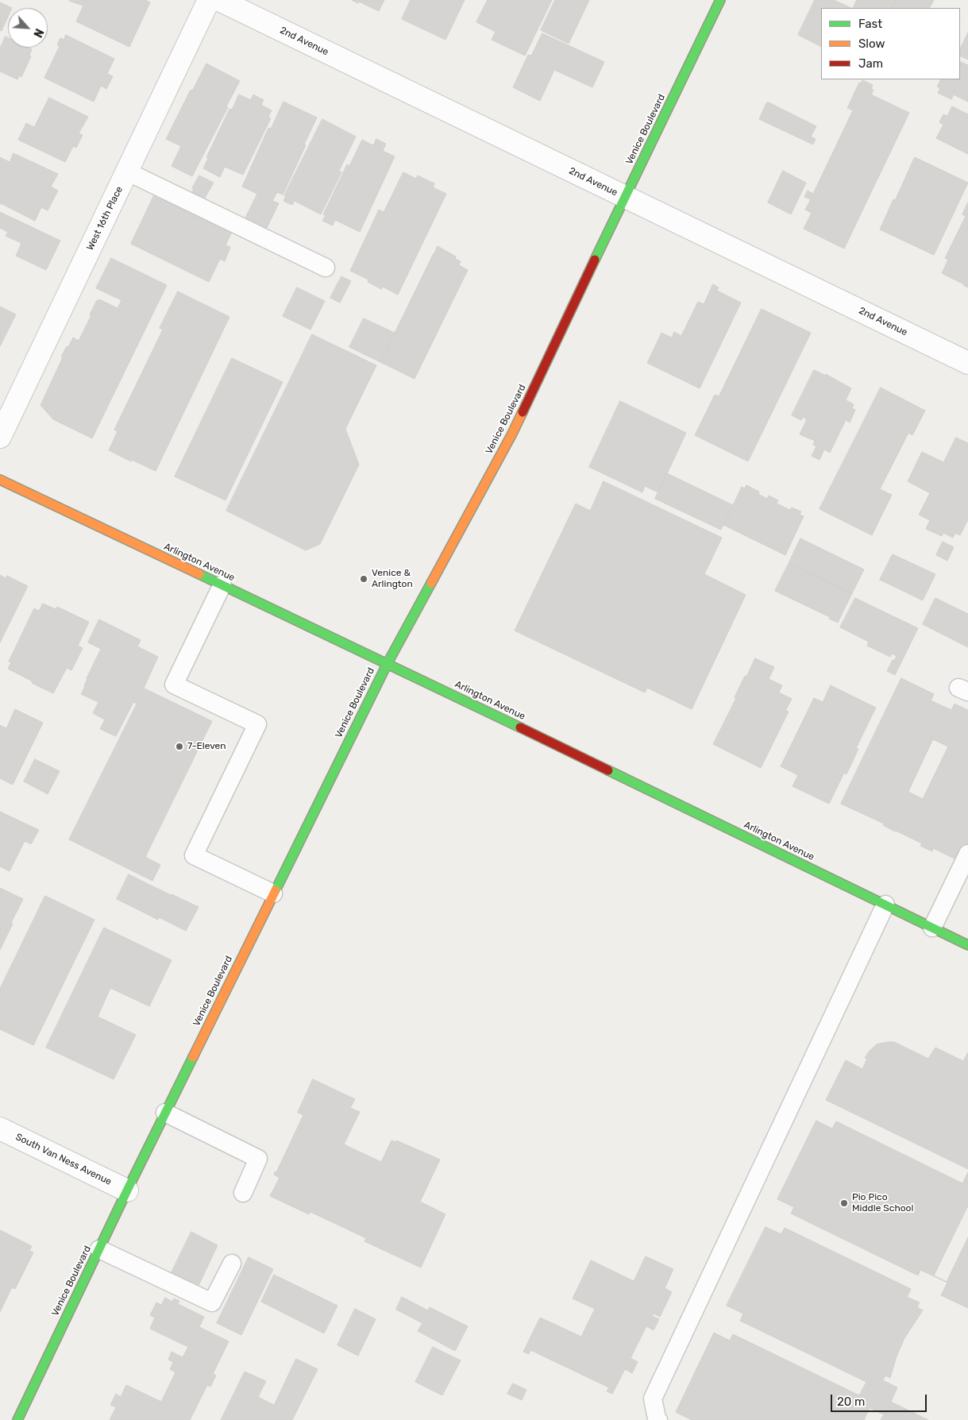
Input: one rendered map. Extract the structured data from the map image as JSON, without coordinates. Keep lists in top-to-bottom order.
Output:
{
  "streets": {
    "main road": ["Venice Boulevard", "Arlington Avenue"],
    "street": ["2nd Avenue", "West 16th Place", "South Van Ness Avenue"]
  },
  "crossings": [
    ["2nd Avenue", "Venice Boulevard"],
    ["Venice Boulevard", "Arlington Avenue"],
    ["Venice Boulevard", "South Van Ness Avenue"]
  ],
  "places": ["Venice & Arlington", "7-Eleven", "Pio Pico Middle School"],
  "legend": ["Fast", "Slow", "Jam"],
  "scale_bar": "20 m",
  "north": "bottom right"
}
